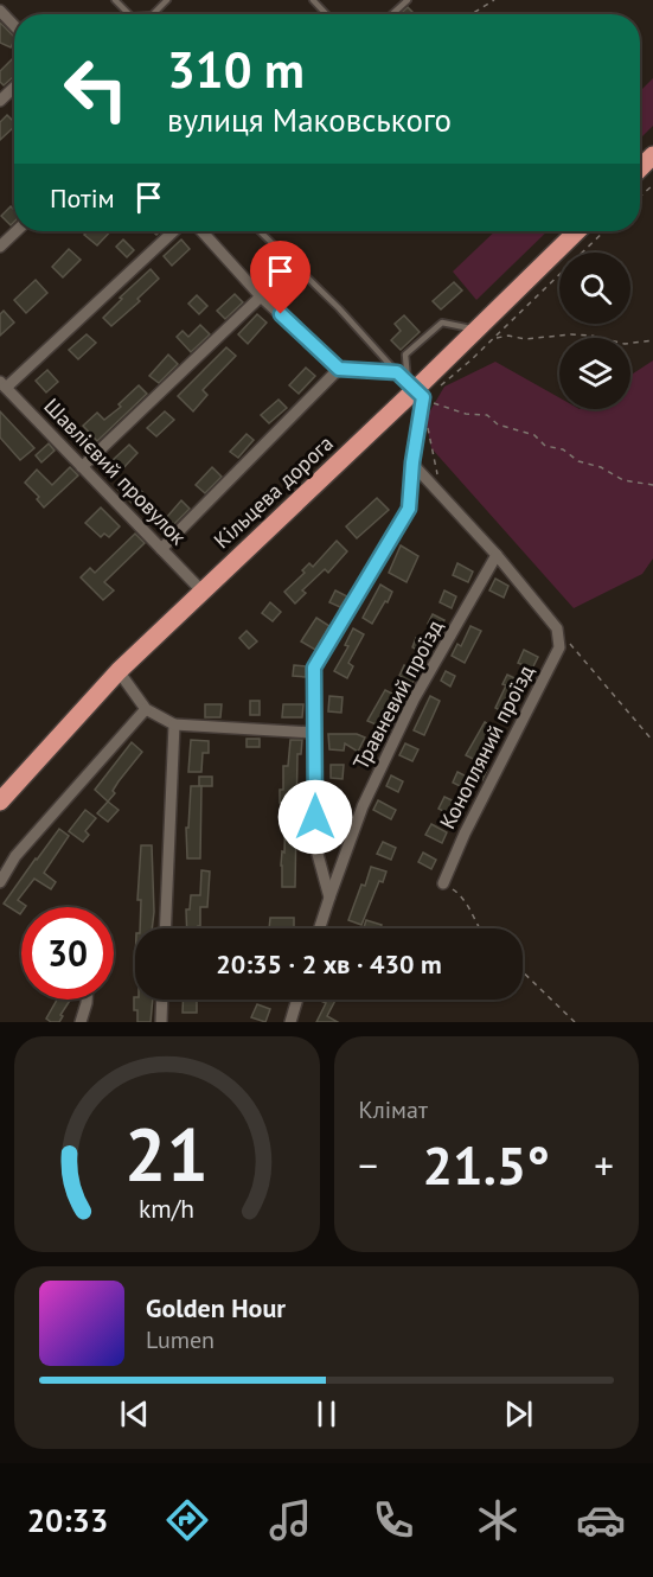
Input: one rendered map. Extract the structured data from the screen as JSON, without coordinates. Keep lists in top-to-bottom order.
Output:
{
  "streets": {
    "highway": ["Кільцева дорога"],
    "street": ["Шавлієвий провулок", "Травневий проїзд", "Конопляний проїзд"]
  },
  "crossings": [
    ["Шавлієвий провулок", "Кільцева дорога"]
  ],
  "page": {
    "turn": ["310 m", "вулиця Маковського"],
    "then": "Потім",
    "limit": "30",
    "trip": "20:35 · 2 хв · 430 m",
    "tile": "Клімат",
    "heat": ["−", "21.5°", "+"],
    "song": ["Golden Hour", "Lumen"],
    "tabs": "20:33",
    "gauge": ["21", "km/h"]
  }
}
